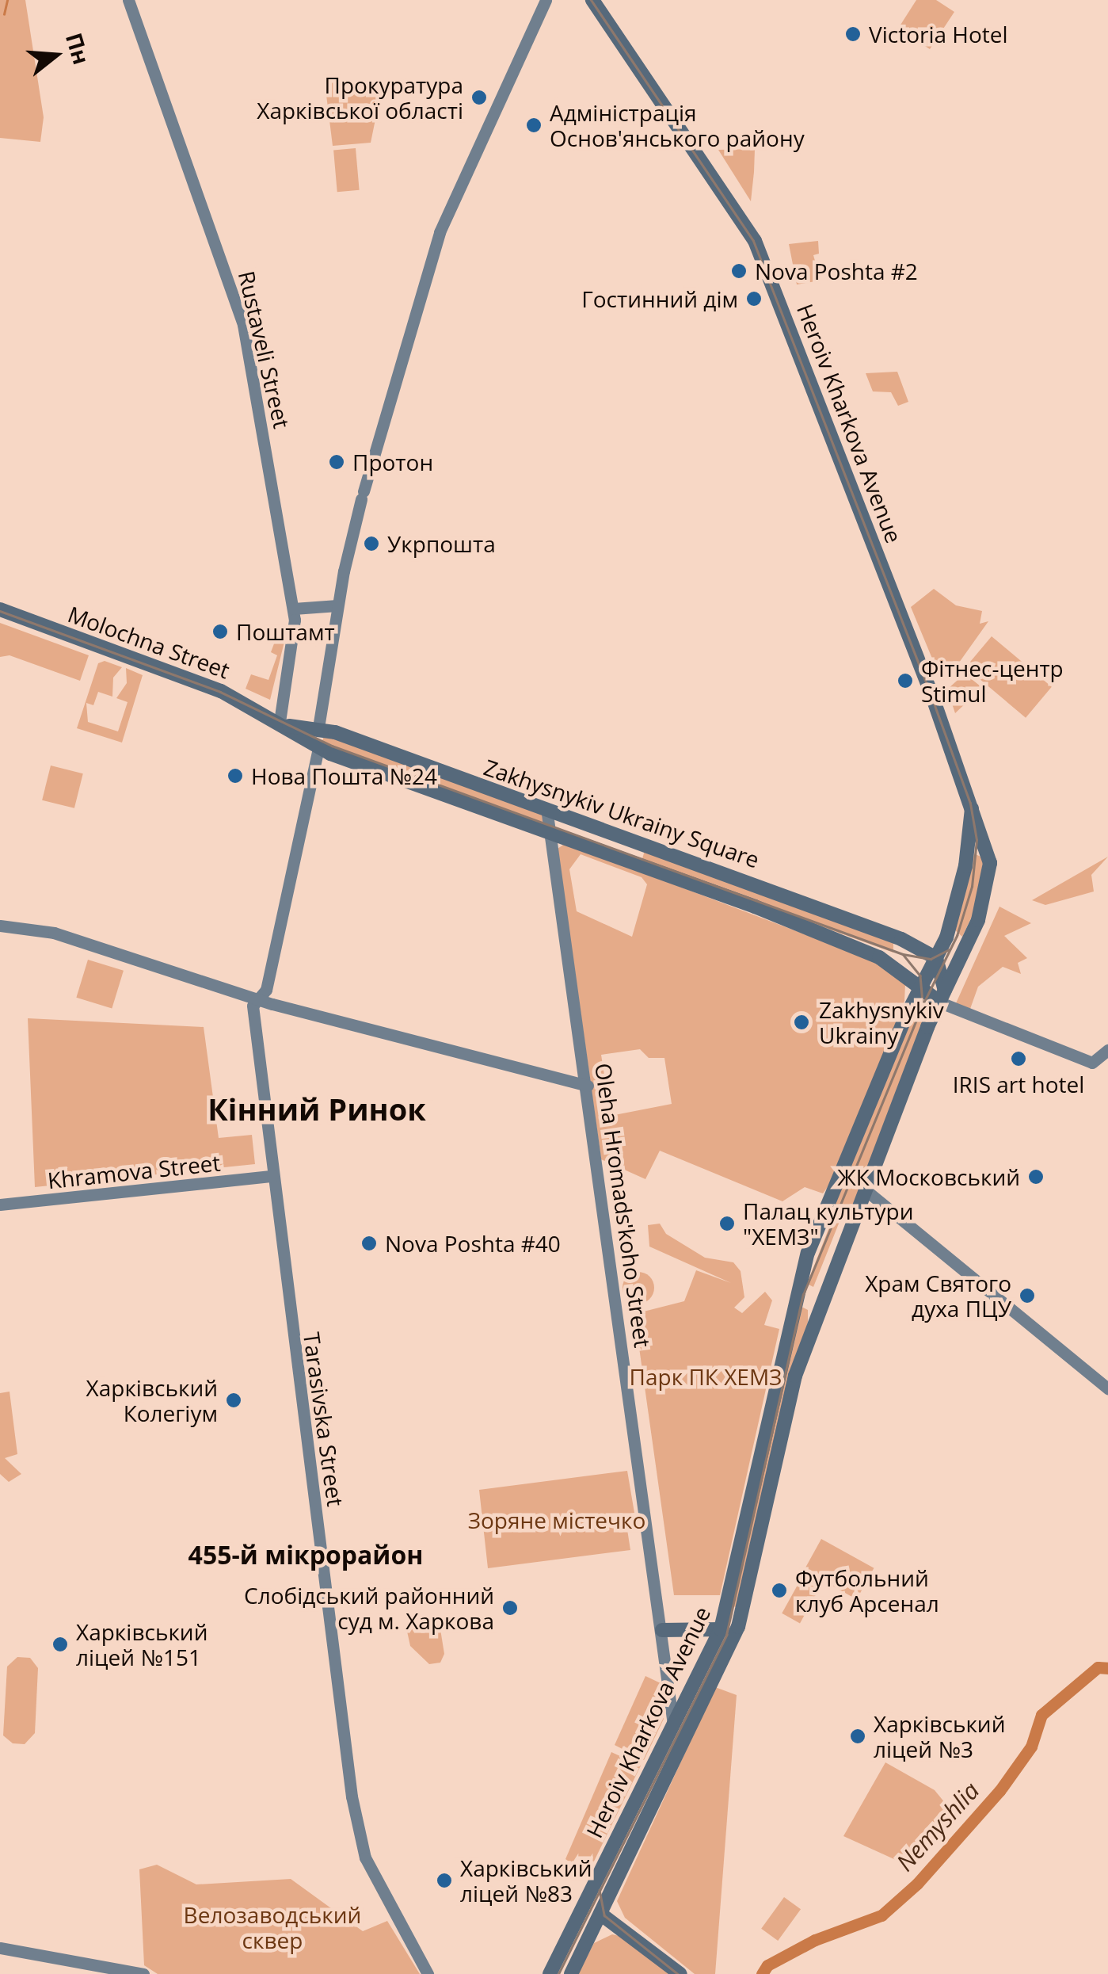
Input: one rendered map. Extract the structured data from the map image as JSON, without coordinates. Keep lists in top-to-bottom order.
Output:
{
  "streets": {
    "main road": ["Heroiv Kharkova Avenue", "Molochna Street", "Zakhysnykiv Ukrainy Square"],
    "street": [
      "Rustaveli Street",
      "Khramova Street",
      "Oleha Hromadsʹkoho Street",
      "Tarasivska Street"
    ]
  },
  "crossings": [
    ["Rustaveli Street", "Molochna Street"],
    ["Rustaveli Street", "Zakhysnykiv Ukrainy Square"],
    ["Heroiv Kharkova Avenue", "Zakhysnykiv Ukrainy Square"],
    ["Heroiv Kharkova Avenue", "Oleha Hromadsʹkoho Street"],
    ["Molochna Street", "Zakhysnykiv Ukrainy Square"],
    ["Zakhysnykiv Ukrainy Square", "Oleha Hromadsʹkoho Street"],
    ["Khramova Street", "Tarasivska Street"]
  ],
  "districts": ["Кінний Ринок", "455-й мікрорайон"],
  "water": ["Nemyshlia"],
  "parks": ["Парк ПК ХЕМЗ", "Зоряне містечко", "Велозаводський сквер"],
  "places": [
    "Victoria Hotel",
    "Прокуратура Харківської області",
    "Адміністрація Основ'янського району",
    "Nova Poshta #2",
    "Гостинний дім",
    "Протон",
    "Укрпошта",
    "Поштамт",
    "Фітнес-центр Stimul",
    "Нова Пошта №24",
    "Zakhysnykiv Ukrainy",
    "IRIS art hotel",
    "ЖК Московський",
    "Палац культури \"ХЕМЗ\"",
    "Nova Poshta #40",
    "Храм Святого духа ПЦУ",
    "Харківський Колегіум",
    "Футбольний клуб Арсенал",
    "Слобідський районний суд м. Харкова",
    "Харківський ліцей №151",
    "Харківський ліцей №3",
    "Харківський ліцей №83"
  ],
  "north": "right"
}
